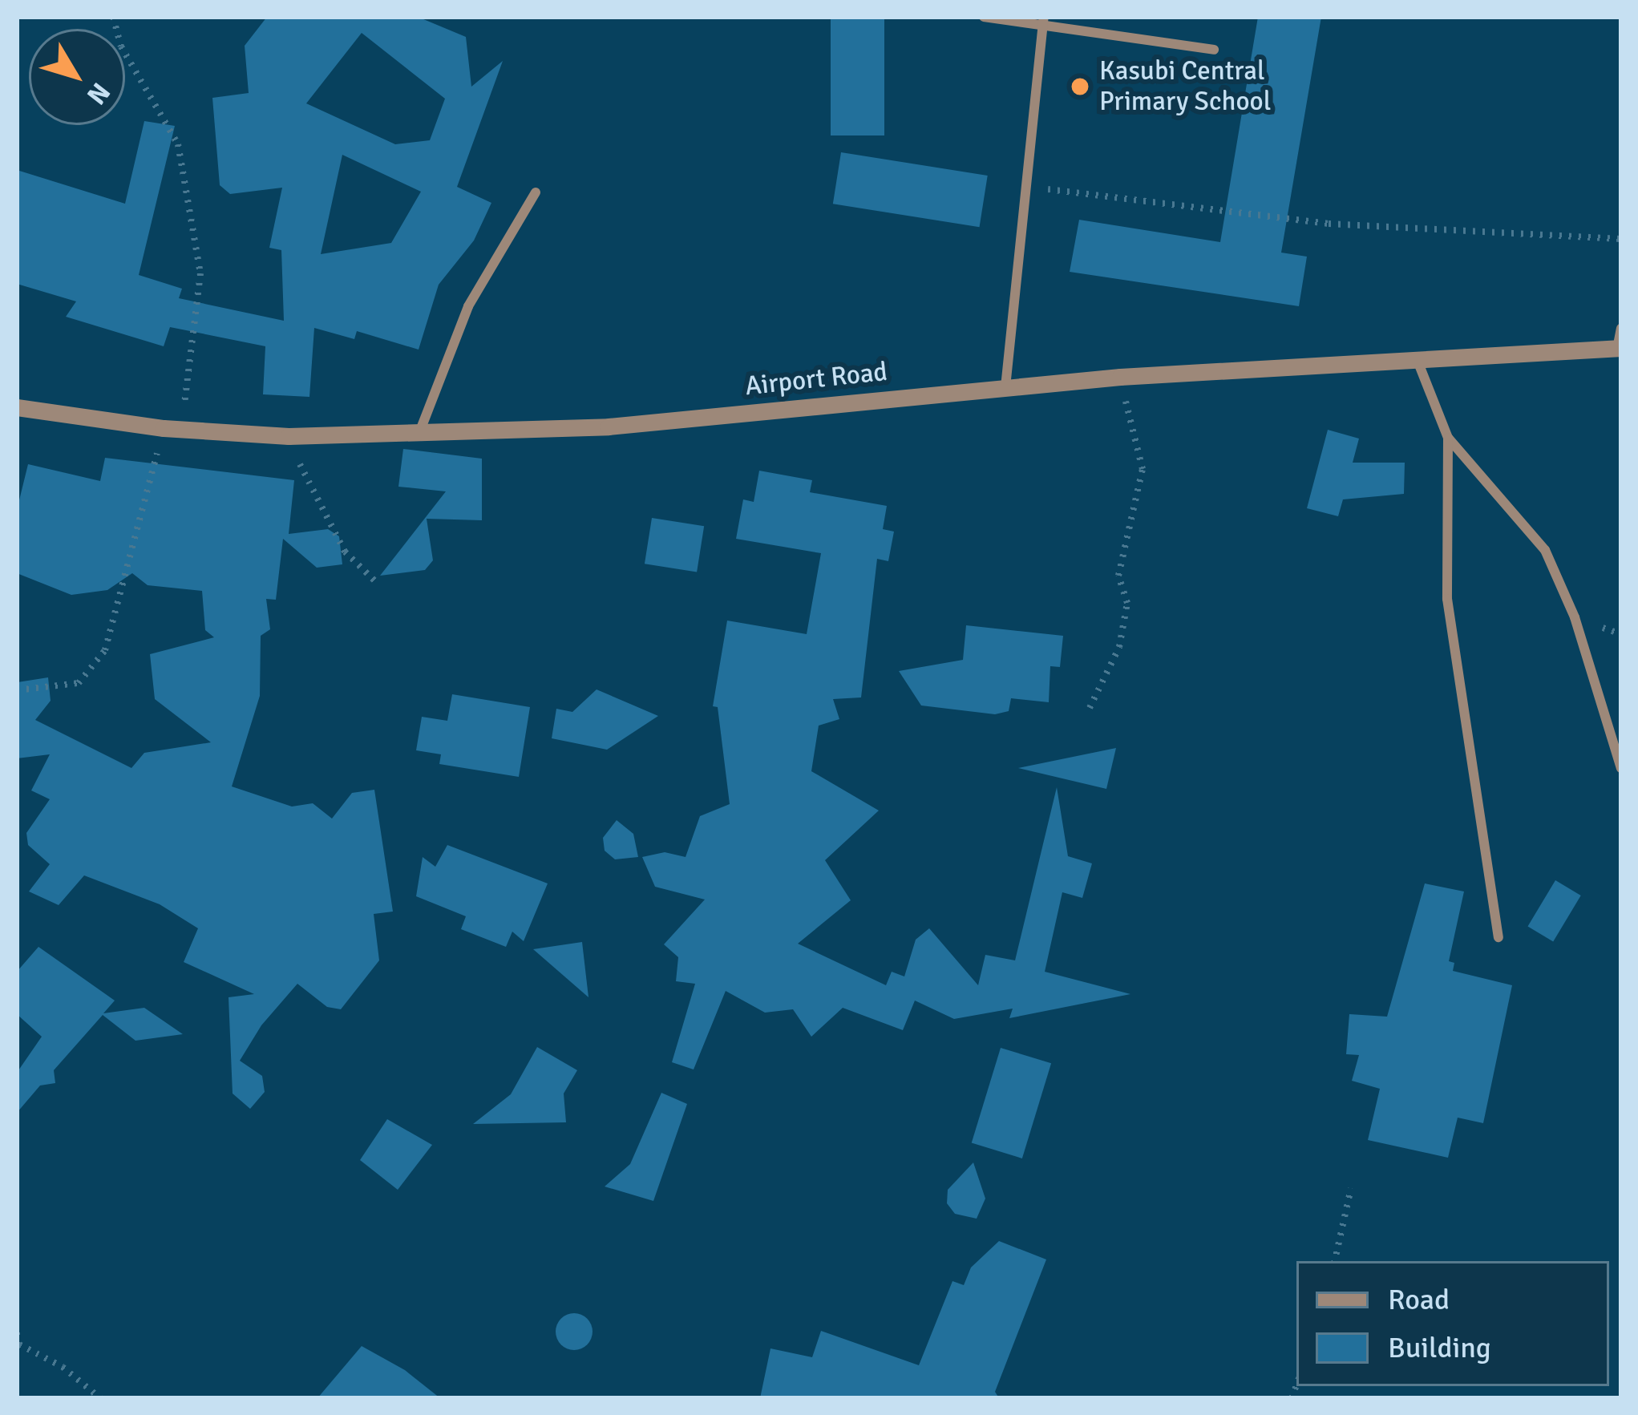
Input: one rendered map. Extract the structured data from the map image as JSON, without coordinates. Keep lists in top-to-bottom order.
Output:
{
  "streets": {
    "street": ["Airport Road"]
  },
  "places": ["Kasubi Central Primary School"],
  "legend": ["Road", "Building"],
  "north": "bottom right"
}
